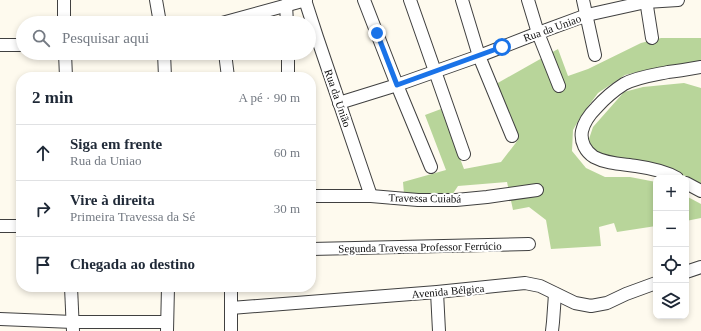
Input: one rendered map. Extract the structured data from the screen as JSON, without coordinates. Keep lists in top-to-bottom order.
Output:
{
  "streets": {
    "street": [
      "Rua da Uniao",
      "Rua da União",
      "Travessa Cuiabá",
      "Segunda Travessa Professor Ferrúcio",
      "Avenida Bélgica"
    ]
  },
  "crossings": [
    ["Rua da Uniao", "Rua da União"],
    ["Rua da União", "Travessa Cuiabá"]
  ],
  "page": {
    "search": "Pesquisar aqui",
    "heading": ["2 min", "A pé · 90 m"],
    "list": [
      ["Siga em frente", "Rua da Uniao", "60 m"],
      ["Vire à direita", "Primeira Travessa da Sé", "30 m"],
      "Chegada ao destino"
    ],
    "map_buttons": ["+", "−"]
  }
}
